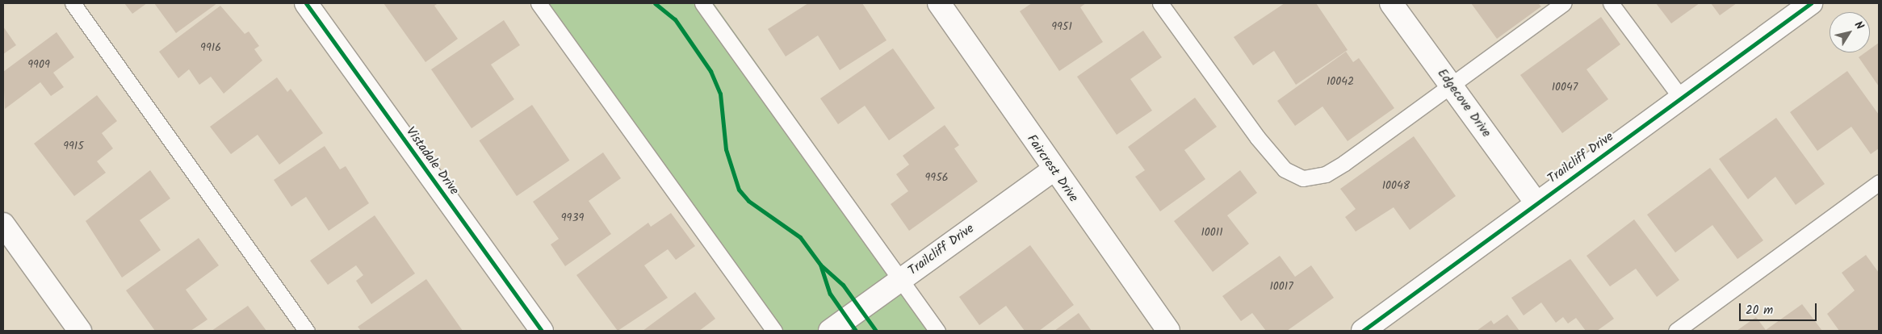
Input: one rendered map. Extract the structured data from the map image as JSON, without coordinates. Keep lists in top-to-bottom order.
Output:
{
  "streets": {
    "street": [
      "Edgecove Drive",
      "Trailcliff Drive",
      "Vistadale Drive",
      "Faircrest Drive"
    ]
  },
  "crossings": [
    ["Edgecove Drive", "Trailcliff Drive"],
    ["Trailcliff Drive", "Faircrest Drive"]
  ],
  "house_numbers": [
    "9951",
    "9916",
    "9909",
    "10042",
    "10047",
    "9915",
    "9956",
    "10048",
    "9939",
    "10011",
    "10017"
  ],
  "scale_bar": "20 m",
  "north": "top right"
}
